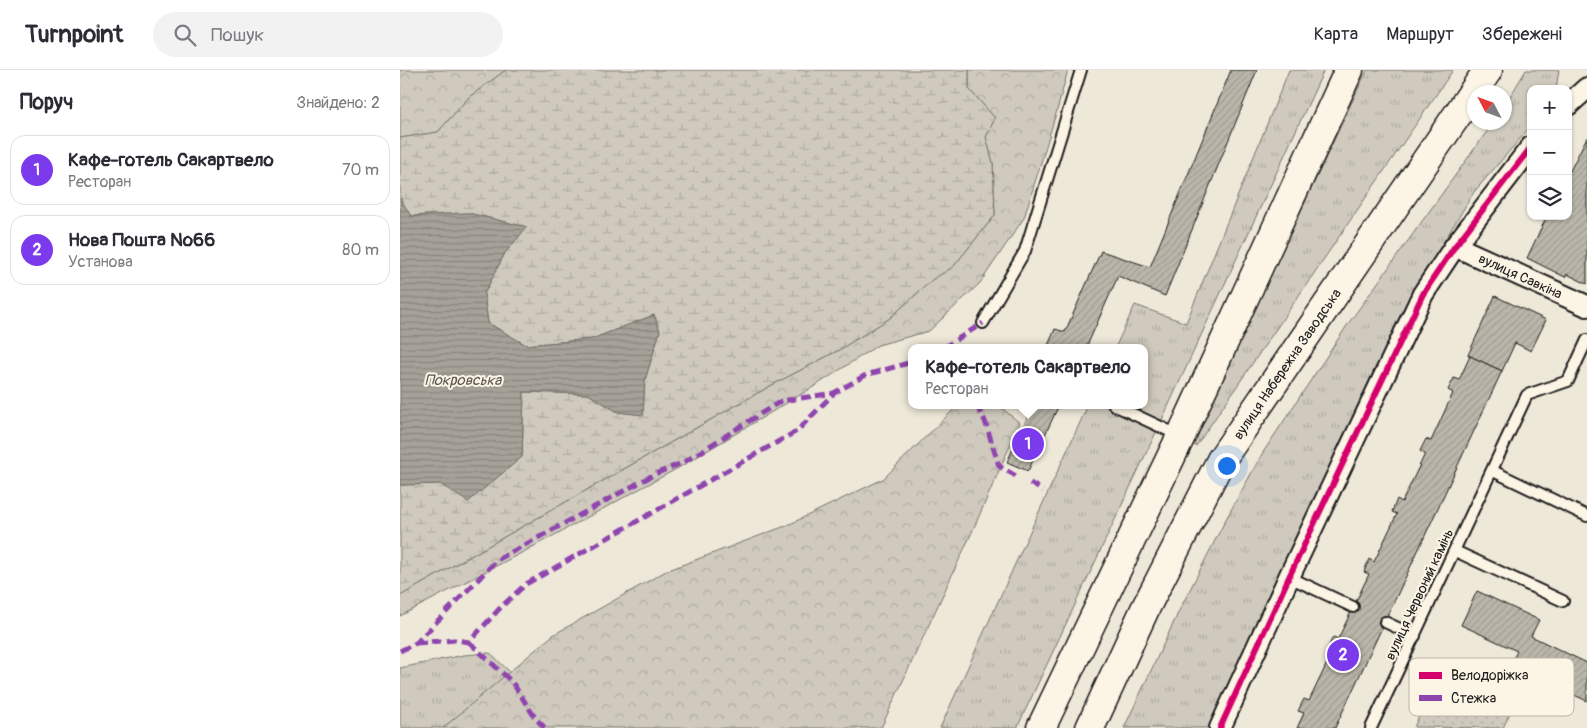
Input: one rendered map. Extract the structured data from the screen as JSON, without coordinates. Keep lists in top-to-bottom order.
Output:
{
  "streets": {
    "main road": ["вулиця Набережна Заводська"],
    "street": ["вулиця Савкіна"],
    "lane": ["вулиця Червоний камінь"]
  },
  "water": ["Покровська"],
  "legend": ["Велодоріжка", "Стежка"],
  "north": "top left",
  "page": {
    "header": "Turnpoint",
    "search": "Пошук",
    "nav": ["Карта", "Маршрут", "Збережені"],
    "heading": ["Поруч", "Знайдено: 2"],
    "map_buttons": ["+", "−"],
    "list": [
      {
        "mark": "1",
        "name": "Кафе-готель Сакартвело",
        "note": "Ресторан",
        "value": "70 m"
      },
      {
        "mark": "2",
        "name": "Нова Пошта №66",
        "note": "Установа",
        "value": "80 m"
      }
    ],
    "popup": ["Кафе-готель Сакартвело", "Ресторан"],
    "pins": ["1", "2"]
  }
}
